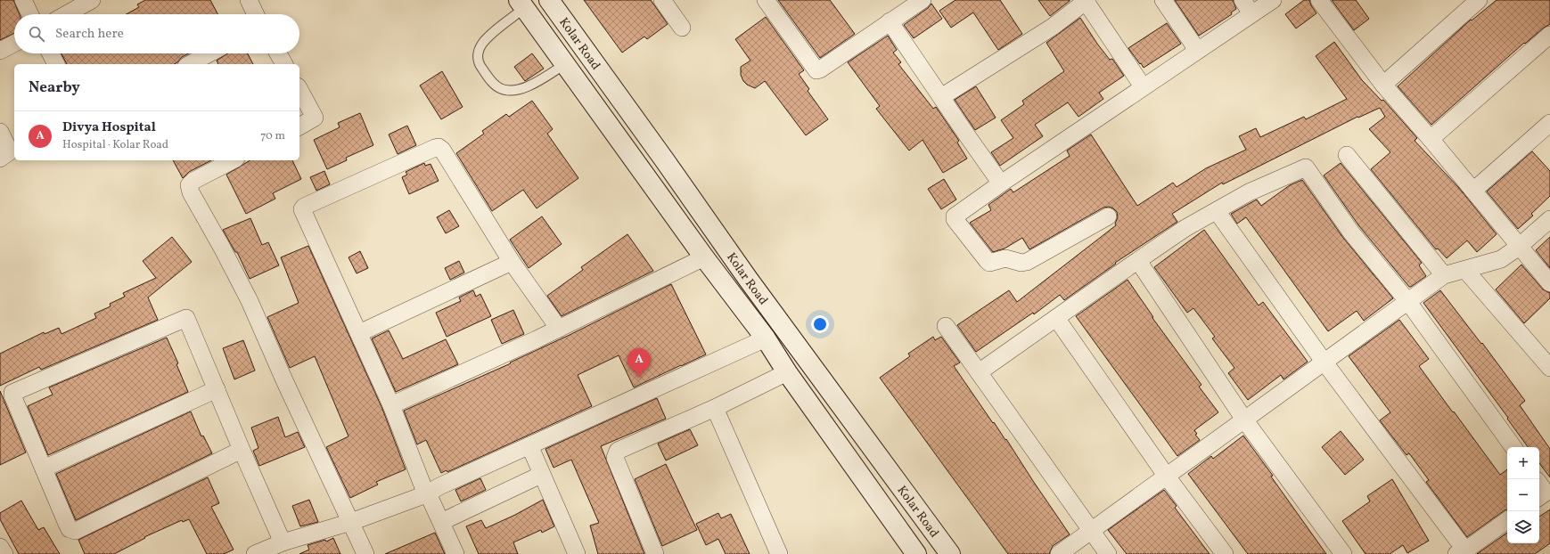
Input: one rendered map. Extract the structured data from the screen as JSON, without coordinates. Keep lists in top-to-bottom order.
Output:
{
  "streets": {
    "main road": ["Kolar Road"]
  },
  "page": {
    "search": "Search here",
    "heading": "Nearby",
    "list": [
      {
        "mark": "A",
        "name": "Divya Hospital",
        "note": "Hospital · Kolar Road",
        "value": "70 m"
      }
    ],
    "pins": "A",
    "map_buttons": ["+", "−"]
  }
}
